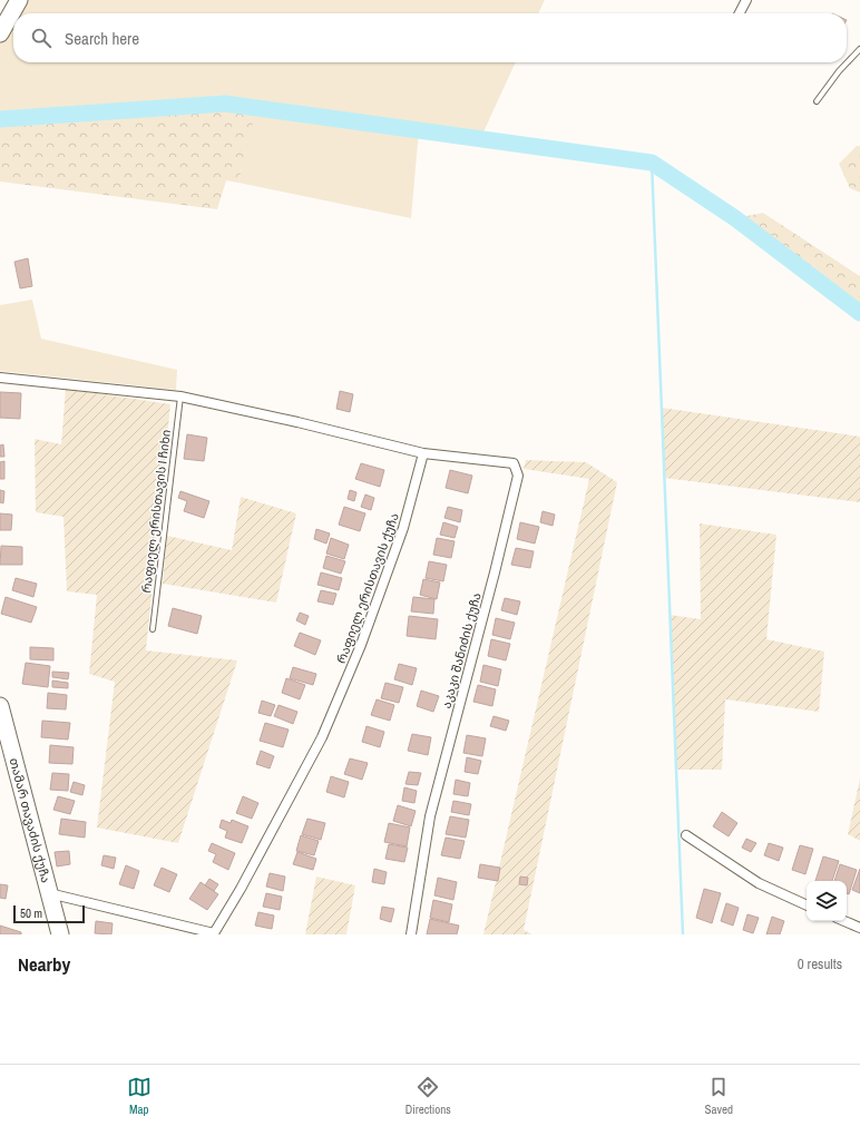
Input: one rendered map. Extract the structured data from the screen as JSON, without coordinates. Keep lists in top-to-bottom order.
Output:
{
  "streets": {
    "highway": ["თამარ თავაძის ქუჩა"],
    "street": ["რაფიელ ერისთავის ქუჩა", "აკაკი შანიძის ქუჩა"],
    "lane": ["რაფიელ ერისთავის I ჩიხი"]
  },
  "crossings": [
    ["რაფიელ ერისთავის ქუჩა", "აკაკი შანიძის ქუჩა"],
    ["რაფიელ ერისთავის ქუჩა", "თამარ თავაძის ქუჩა"]
  ],
  "scale_bar": "50 m",
  "page": {
    "search": "Search here",
    "scale": "50 m",
    "heading": ["Nearby", "0 results"],
    "nav": ["Map", "Directions", "Saved"]
  }
}
